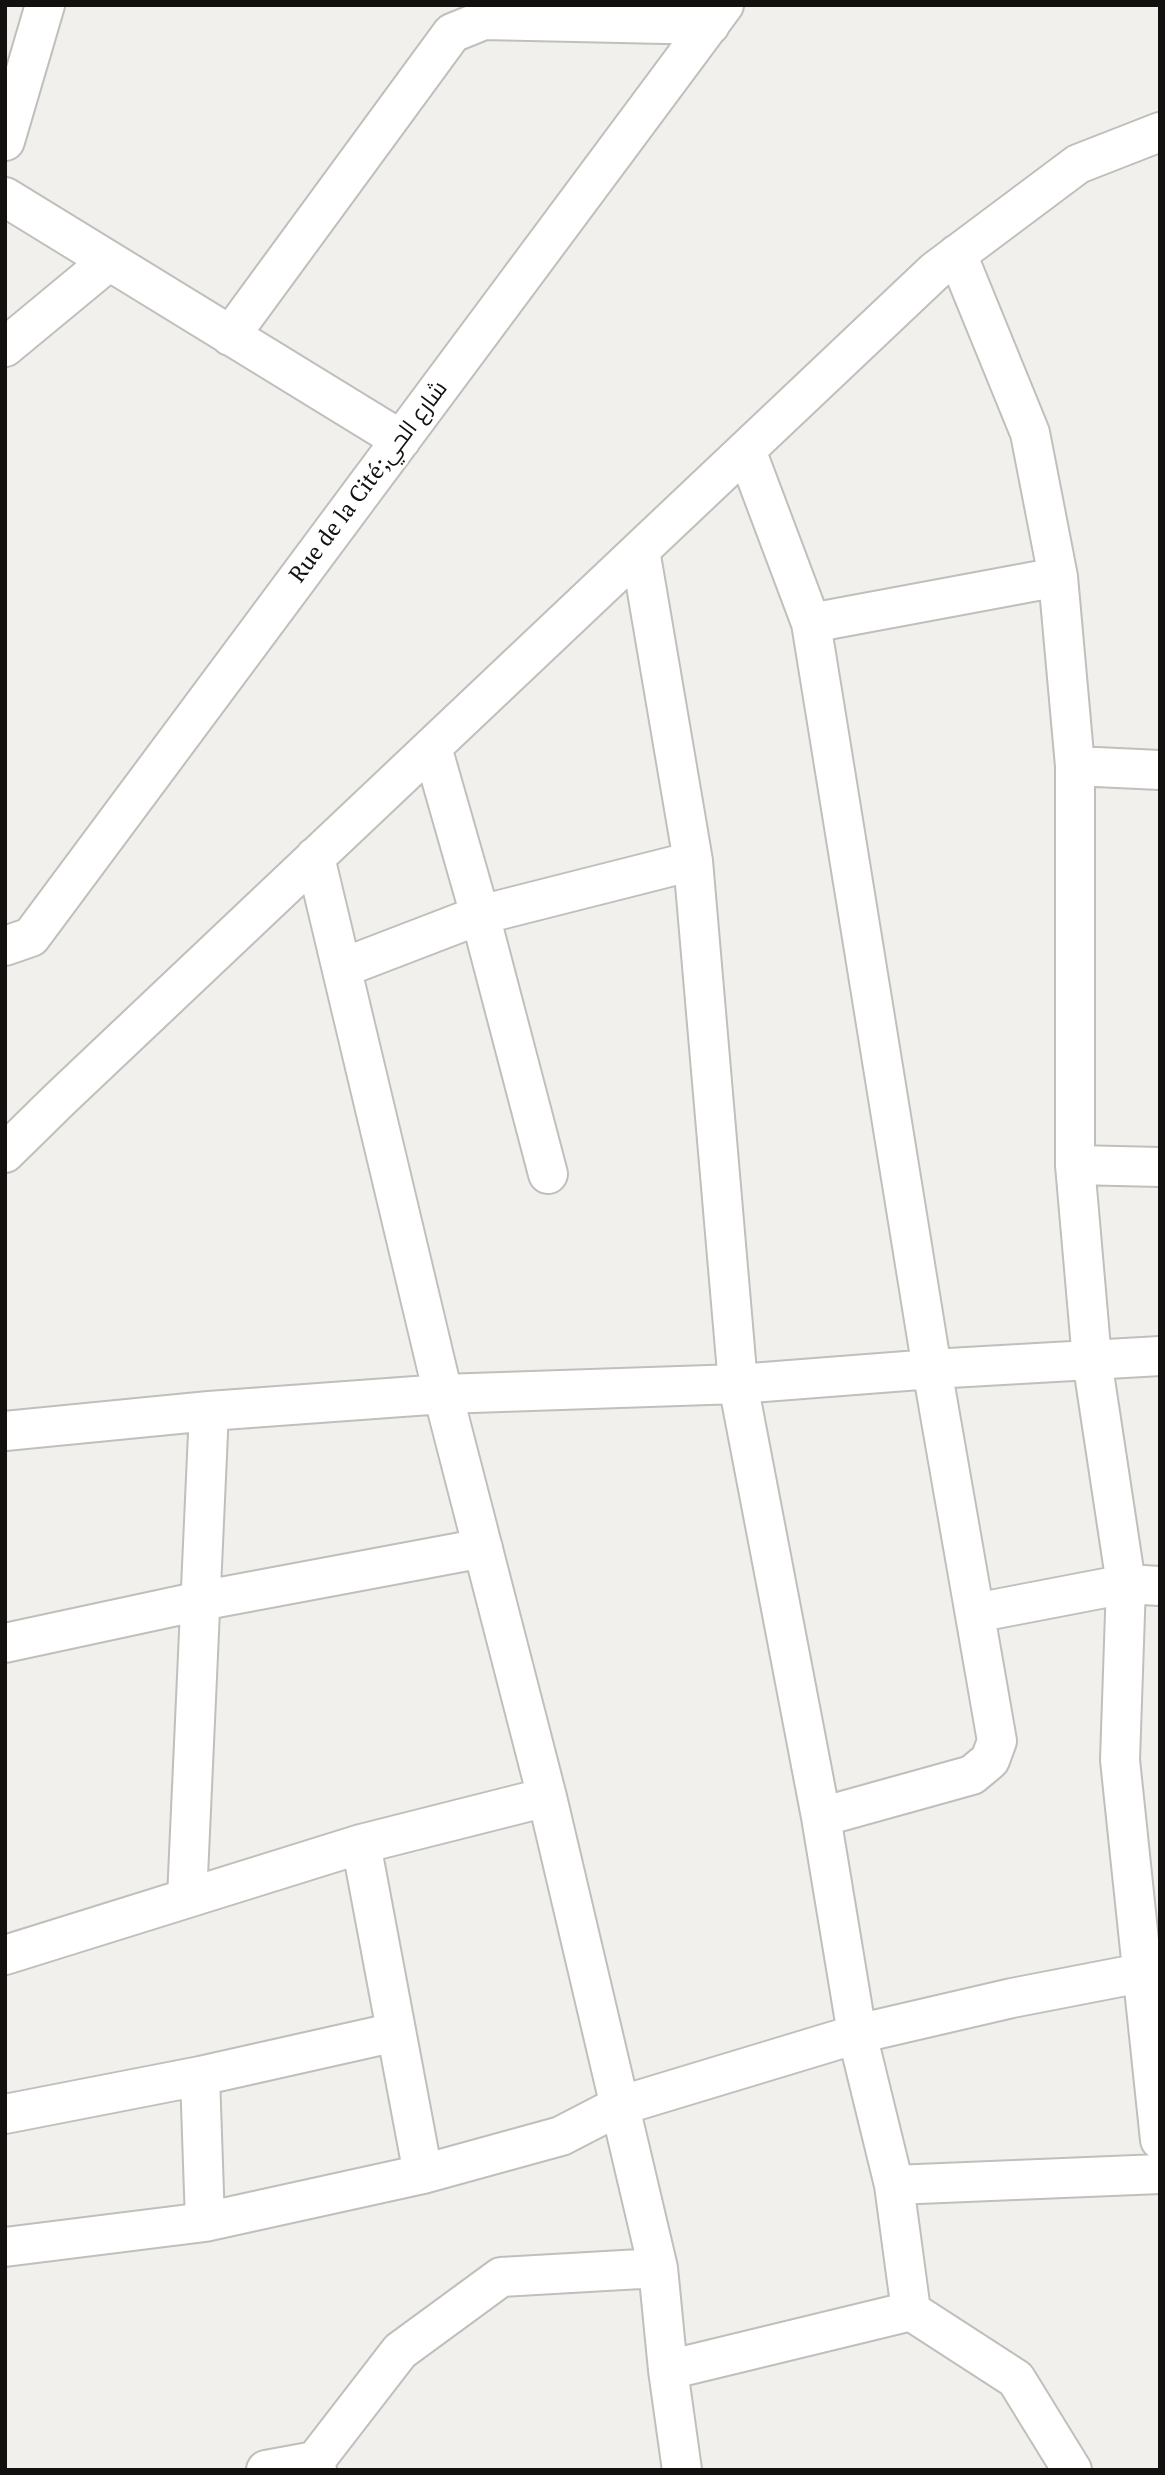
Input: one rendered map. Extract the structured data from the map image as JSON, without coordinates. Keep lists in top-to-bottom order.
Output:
{
  "streets": {
    "street": ["Rue de la Cité;شارع الحي"]
  }
}
